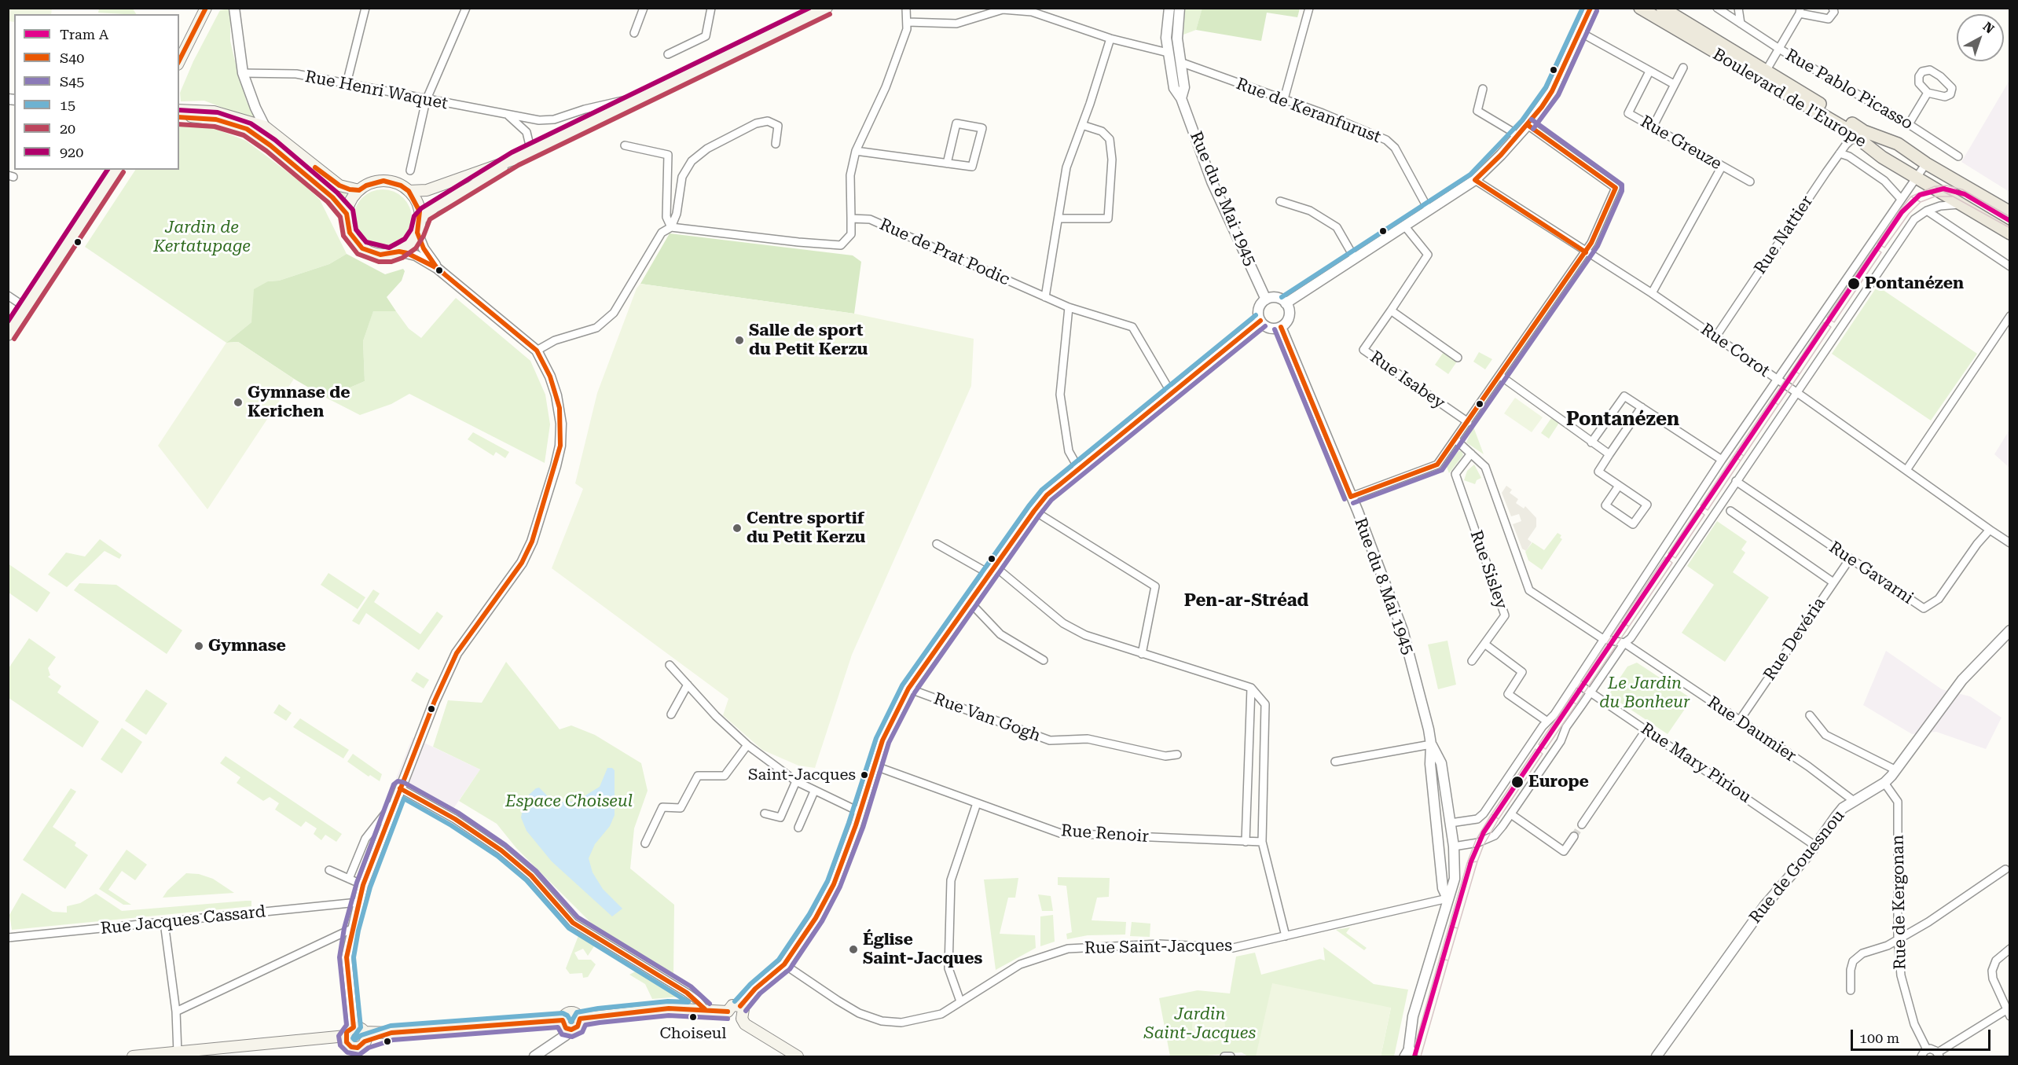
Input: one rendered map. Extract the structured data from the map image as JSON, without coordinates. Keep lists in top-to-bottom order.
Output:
{
  "streets": {
    "main road": ["Boulevard de l'Europe"],
    "street": [
      "Rue Pablo Picasso",
      "Rue Henri Waquet",
      "Rue de Keranfurust",
      "Rue Greuze",
      "Rue du 8 Mai 1945",
      "Rue Nattier",
      "Rue de Prat Podic",
      "Rue Corot",
      "Rue Isabey",
      "Rue Sisley",
      "Rue Gavarni",
      "Rue Devéria",
      "Rue Van Gogh",
      "Rue Daumier",
      "Rue Mary Piriou",
      "Rue Renoir",
      "Rue de Gouesnou",
      "Rue de Kergonan",
      "Rue Jacques Cassard",
      "Rue Saint-Jacques"
    ]
  },
  "crossings": [
    ["Boulevard de l'Europe", "Rue Nattier"],
    ["Rue de Keranfurust", "Rue du 8 Mai 1945"],
    ["Rue du 8 Mai 1945", "Rue Saint-Jacques"],
    ["Rue Nattier", "Rue Corot"],
    ["Rue Corot", "Rue Gavarni"],
    ["Rue Sisley", "Rue Daumier"],
    ["Rue Gavarni", "Rue Devéria"],
    ["Rue Devéria", "Rue Daumier"],
    ["Rue Daumier", "Rue de Gouesnou"],
    ["Rue Mary Piriou", "Rue de Gouesnou"],
    ["Rue de Gouesnou", "Rue de Kergonan"]
  ],
  "districts": ["Pontanézen", "Pen-ar-Stréad"],
  "parks": [
    "Jardin de Kertatupage",
    "Le Jardin du Bonheur",
    "Espace Choiseul",
    "Jardin Saint-Jacques"
  ],
  "places": [
    "Pontanézen",
    "Salle de sport du Petit Kerzu",
    "Gymnase de Kerichen",
    "Centre sportif du Petit Kerzu",
    "Gymnase",
    "Saint-Jacques",
    "Europe",
    "Église Saint-Jacques",
    "Choiseul"
  ],
  "lines": [
    "transit line S40",
    "transit line 15",
    "transit line 920",
    "transit line S45",
    "transit line 20",
    "tram line A"
  ],
  "legend": [
    "Tram A",
    "S40",
    "S45",
    "15",
    "20",
    "920"
  ],
  "scale_bar": "100 m",
  "north": "top right"
}
